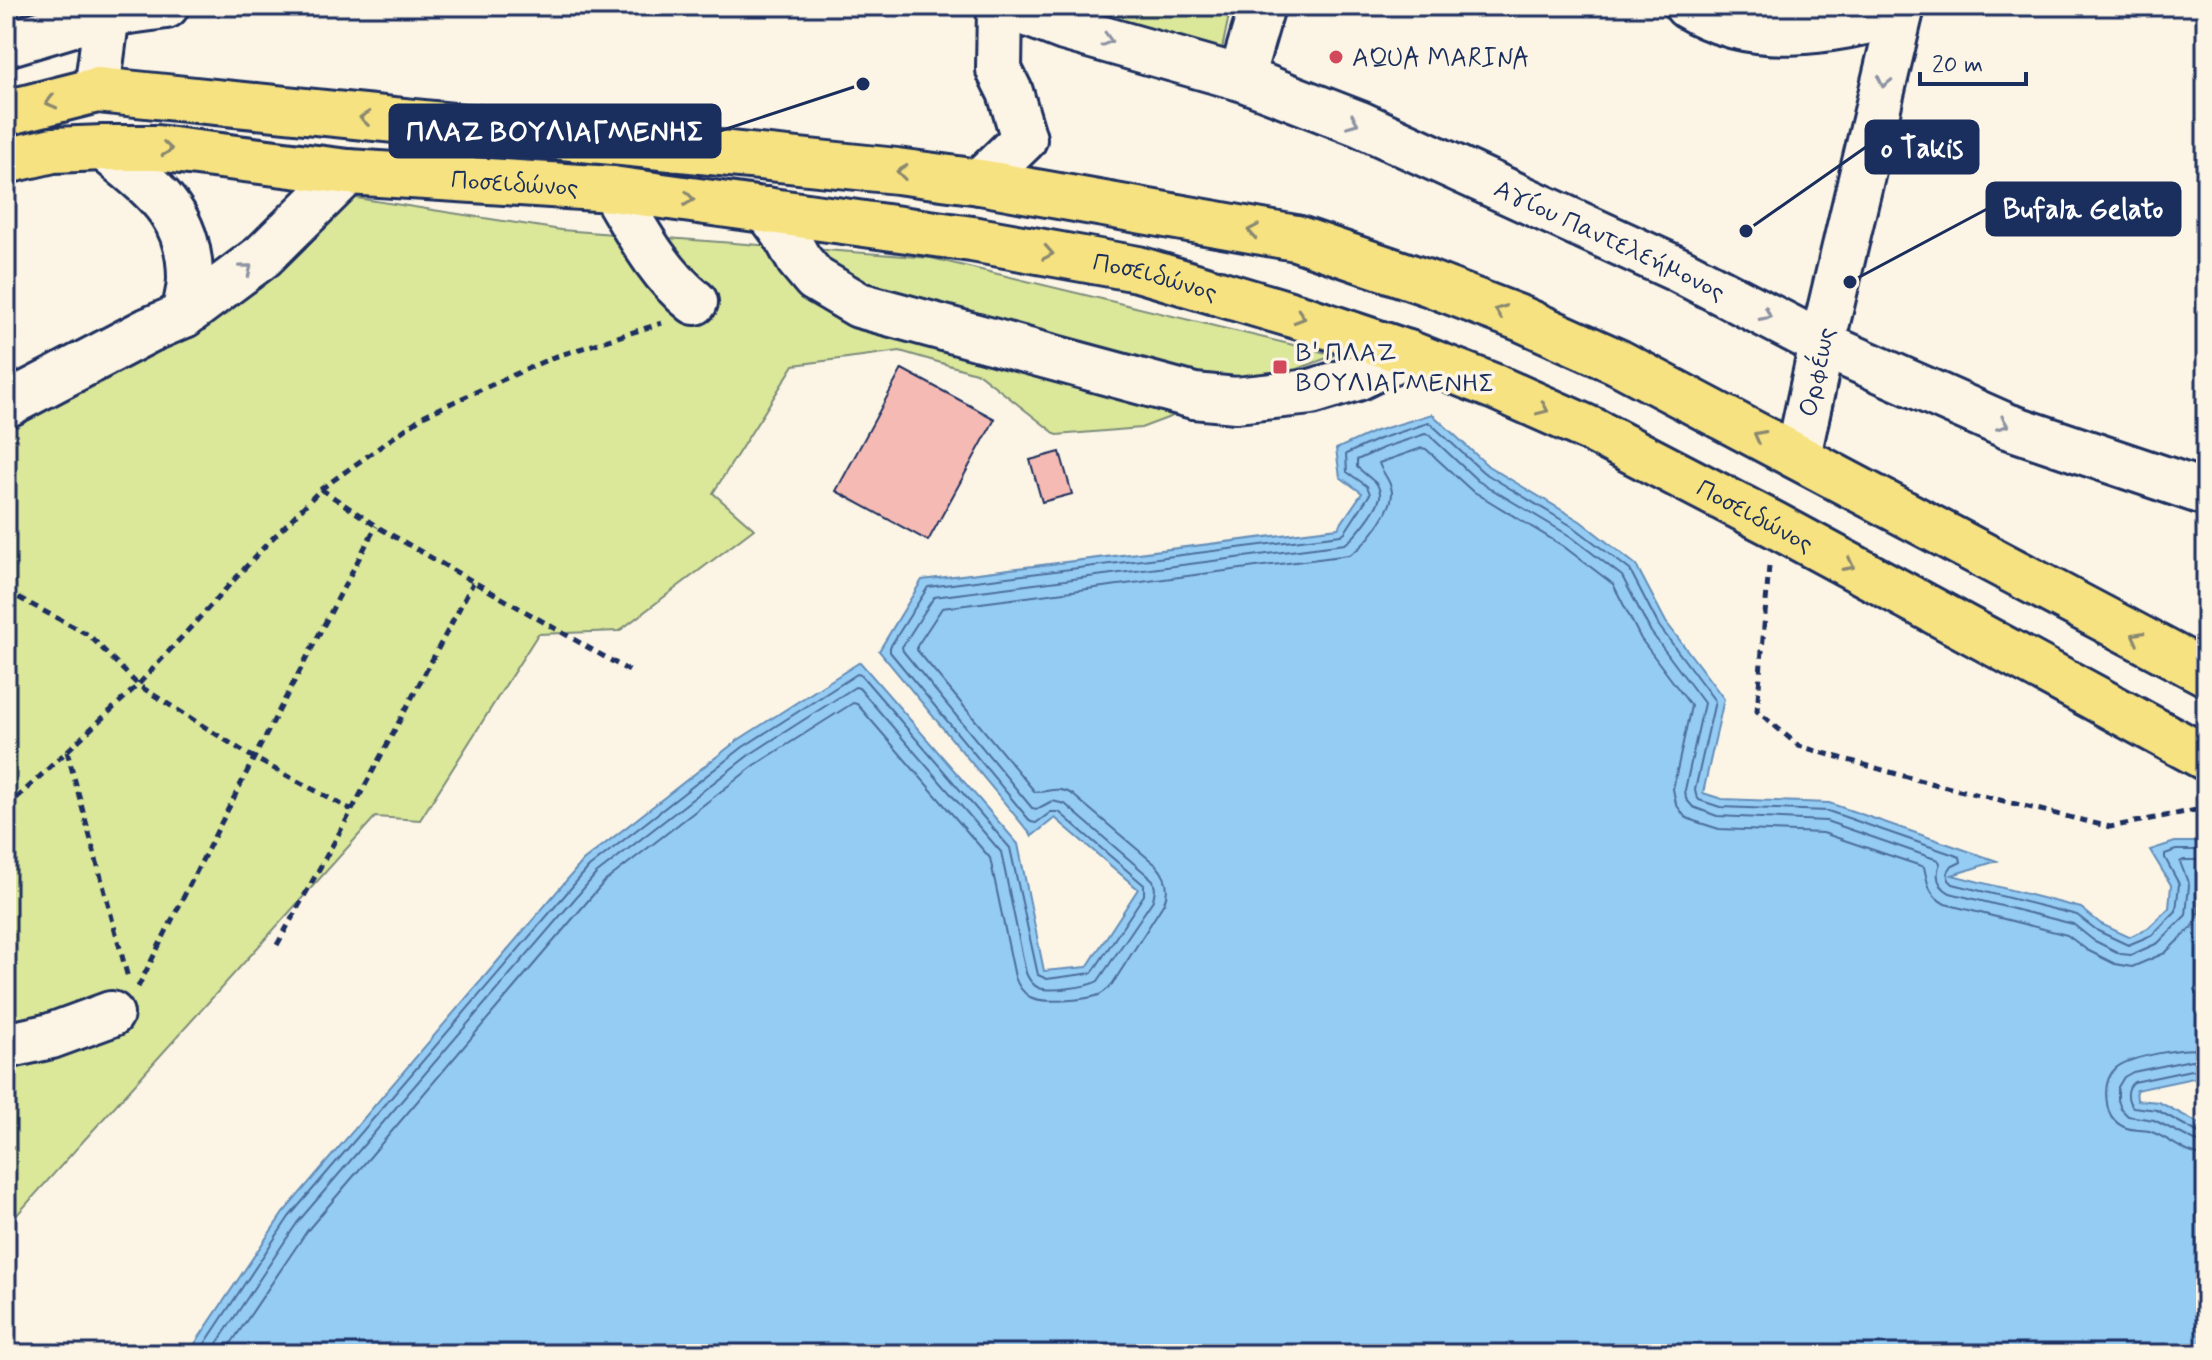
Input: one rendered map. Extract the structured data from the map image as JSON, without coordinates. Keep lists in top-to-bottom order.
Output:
{
  "streets": {
    "main road": ["Ποσειδώνος"],
    "street": ["Αγίου Παντελεήμονος", "Ορφέως"]
  },
  "crossings": [
    ["Ποσειδώνος", "Ορφέως"],
    ["Αγίου Παντελεήμονος", "Ορφέως"]
  ],
  "one_way": ["Ορφέως"],
  "places": {
    "other": [
      "AQUA MARINA",
      "ΠΛΑΖ ΒΟΥΛΙΑΓΜΕΝΗΣ",
      "o Takis",
      "Bufala Gelato"
    ],
    "transit": ["Β' ΠΛΑΖ ΒΟΥΛΙΑΓΜΕΝΗΣ"]
  },
  "scale_bar": "20 m"
}
